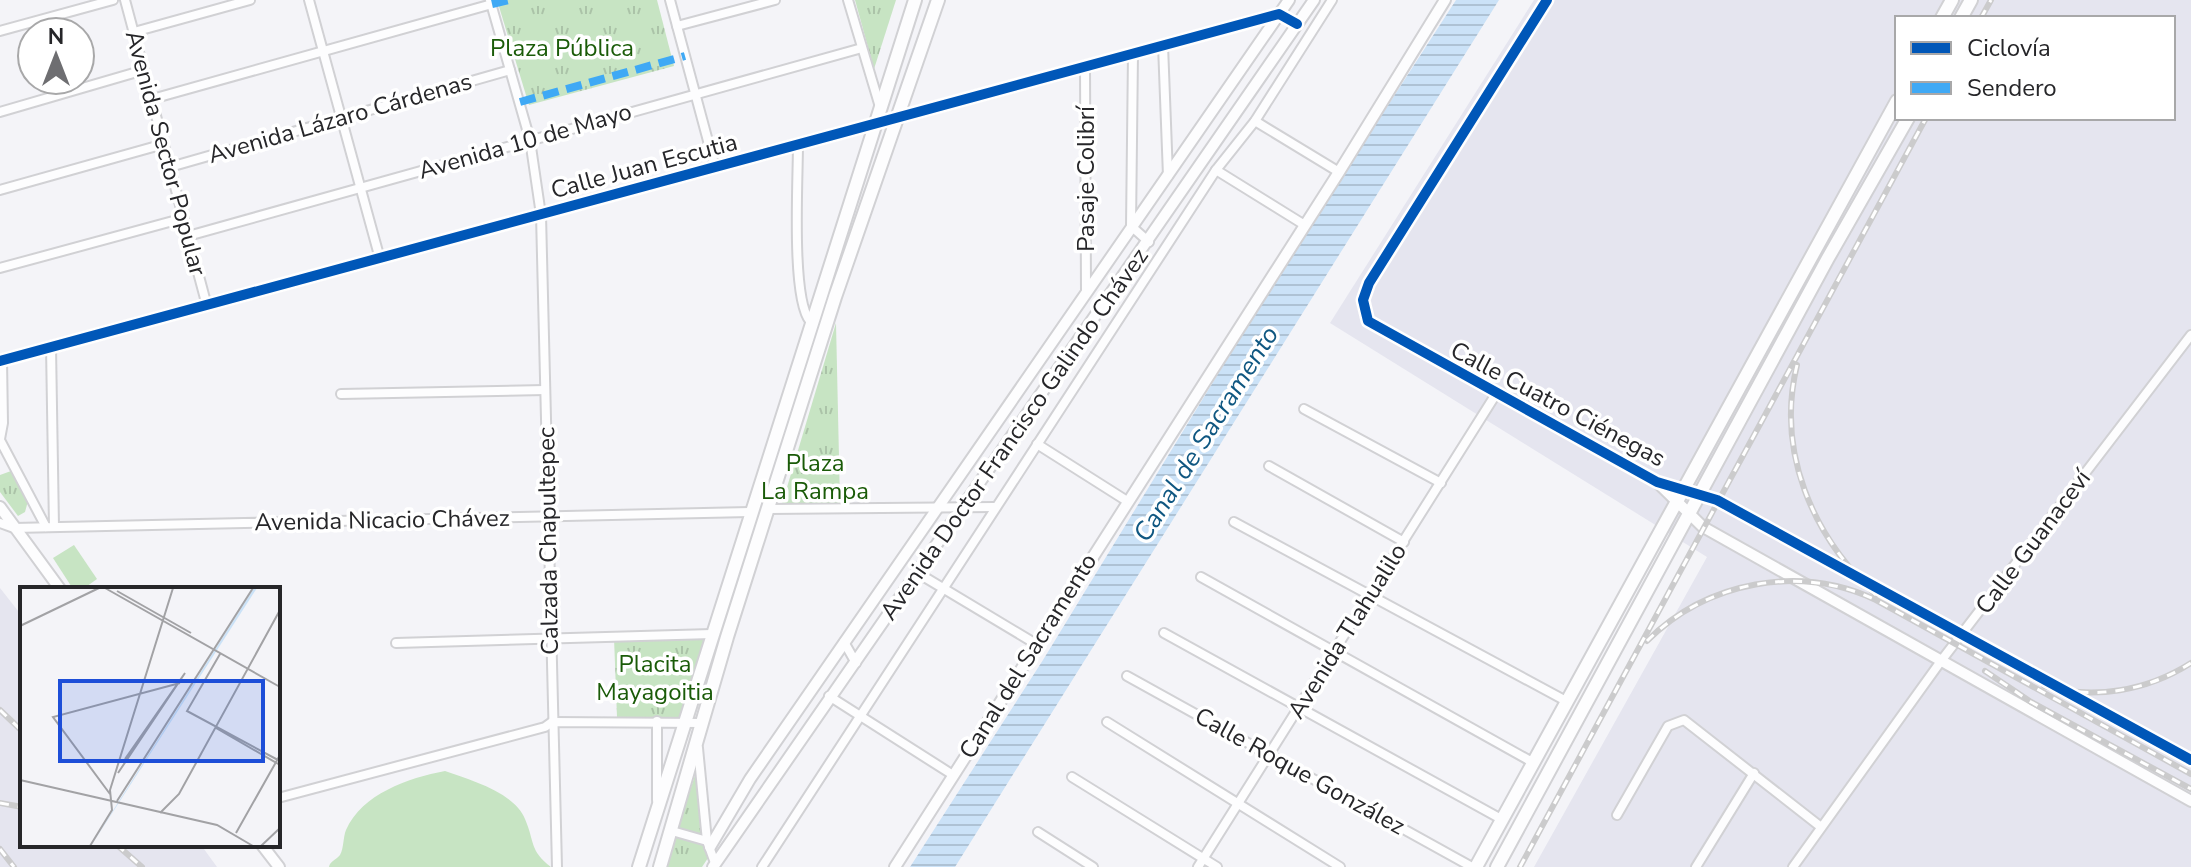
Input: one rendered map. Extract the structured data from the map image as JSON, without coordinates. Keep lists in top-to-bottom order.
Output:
{
  "streets": {
    "street": [
      "Avenida Lázaro Cárdenas",
      "Avenida 10 de Mayo",
      "Avenida Sector Popular",
      "Calle Juan Escutia",
      "Pasaje Colibrí",
      "Calle Cuatro Ciénegas",
      "Avenida Doctor Francisco Galindo Chávez",
      "Avenida Nicacio Chávez",
      "Calzada Chapultepec",
      "Calle Guanaceví",
      "Avenida Tlahualilo",
      "Canal del Sacramento",
      "Calle Roque González"
    ]
  },
  "crossings": [
    ["Avenida Lázaro Cárdenas", "Avenida Sector Popular"],
    ["Avenida Lázaro Cárdenas", "Calzada Chapultepec"],
    ["Avenida 10 de Mayo", "Avenida Sector Popular"],
    ["Avenida 10 de Mayo", "Calzada Chapultepec"],
    ["Avenida Sector Popular", "Calle Juan Escutia"],
    ["Calle Juan Escutia", "Pasaje Colibrí"],
    ["Calle Juan Escutia", "Avenida Doctor Francisco Galindo Chávez"],
    ["Calle Juan Escutia", "Calzada Chapultepec"],
    ["Pasaje Colibrí", "Avenida Doctor Francisco Galindo Chávez"],
    ["Calle Cuatro Ciénegas", "Calle Guanaceví"],
    ["Calle Cuatro Ciénegas", "Avenida Tlahualilo"],
    ["Avenida Nicacio Chávez", "Calzada Chapultepec"],
    ["Avenida Tlahualilo", "Calle Roque González"]
  ],
  "water": ["Canal de Sacramento"],
  "parks": ["Plaza Pública", "Plaza La Rampa", "Placita Mayagoitia"],
  "legend": ["Ciclovía", "Sendero"],
  "north": "top"
}
